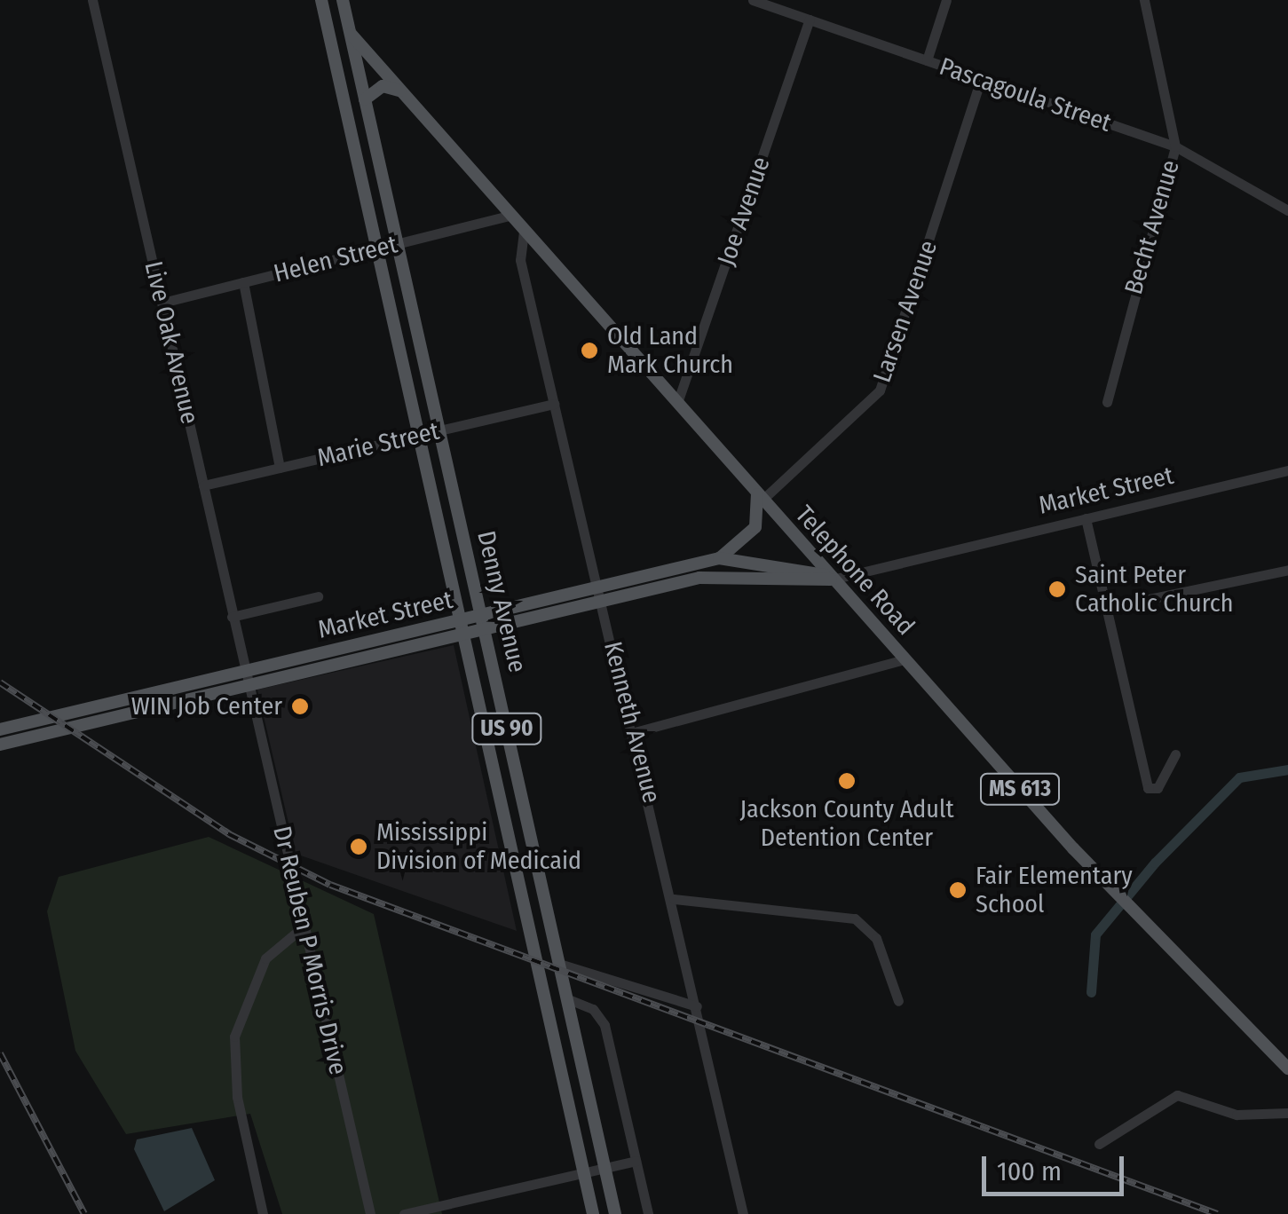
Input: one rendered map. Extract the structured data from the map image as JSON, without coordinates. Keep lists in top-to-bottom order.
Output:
{
  "streets": {
    "main road": [
      "Market Street",
      "Telephone Road",
      "Denny Avenue",
      "US 90",
      "MS 613"
    ],
    "street": [
      "Pascagoula Street",
      "Joe Avenue",
      "Becht Avenue",
      "Helen Street",
      "Larsen Avenue",
      "Live Oak Avenue",
      "Marie Street",
      "Kenneth Avenue",
      "Dr Reuben P Morris Drive"
    ]
  },
  "crossings": [
    ["Pascagoula Street", "Joe Avenue"],
    ["Pascagoula Street", "Becht Avenue"],
    ["Pascagoula Street", "Larsen Avenue"],
    ["Joe Avenue", "Telephone Road"],
    ["Helen Street", "Live Oak Avenue"],
    ["Helen Street", "Telephone Road"],
    ["Helen Street", "Denny Avenue"],
    ["Larsen Avenue", "Telephone Road"],
    ["Live Oak Avenue", "Marie Street"],
    ["Live Oak Avenue", "Market Street"],
    ["Live Oak Avenue", "Dr Reuben P Morris Drive"],
    ["Marie Street", "Denny Avenue"],
    ["Marie Street", "Kenneth Avenue"],
    ["Market Street", "Telephone Road"],
    ["Market Street", "Denny Avenue"],
    ["Market Street", "Kenneth Avenue"],
    ["Market Street", "Dr Reuben P Morris Drive"],
    ["Telephone Road", "Denny Avenue"],
    ["Telephone Road", "Kenneth Avenue"]
  ],
  "places": [
    "Old Land Mark Church",
    "Saint Peter Catholic Church",
    "WIN Job Center",
    "Jackson County Adult Detention Center",
    "Mississippi Division of Medicaid",
    "Fair Elementary School"
  ],
  "scale_bar": "100 m"
}
